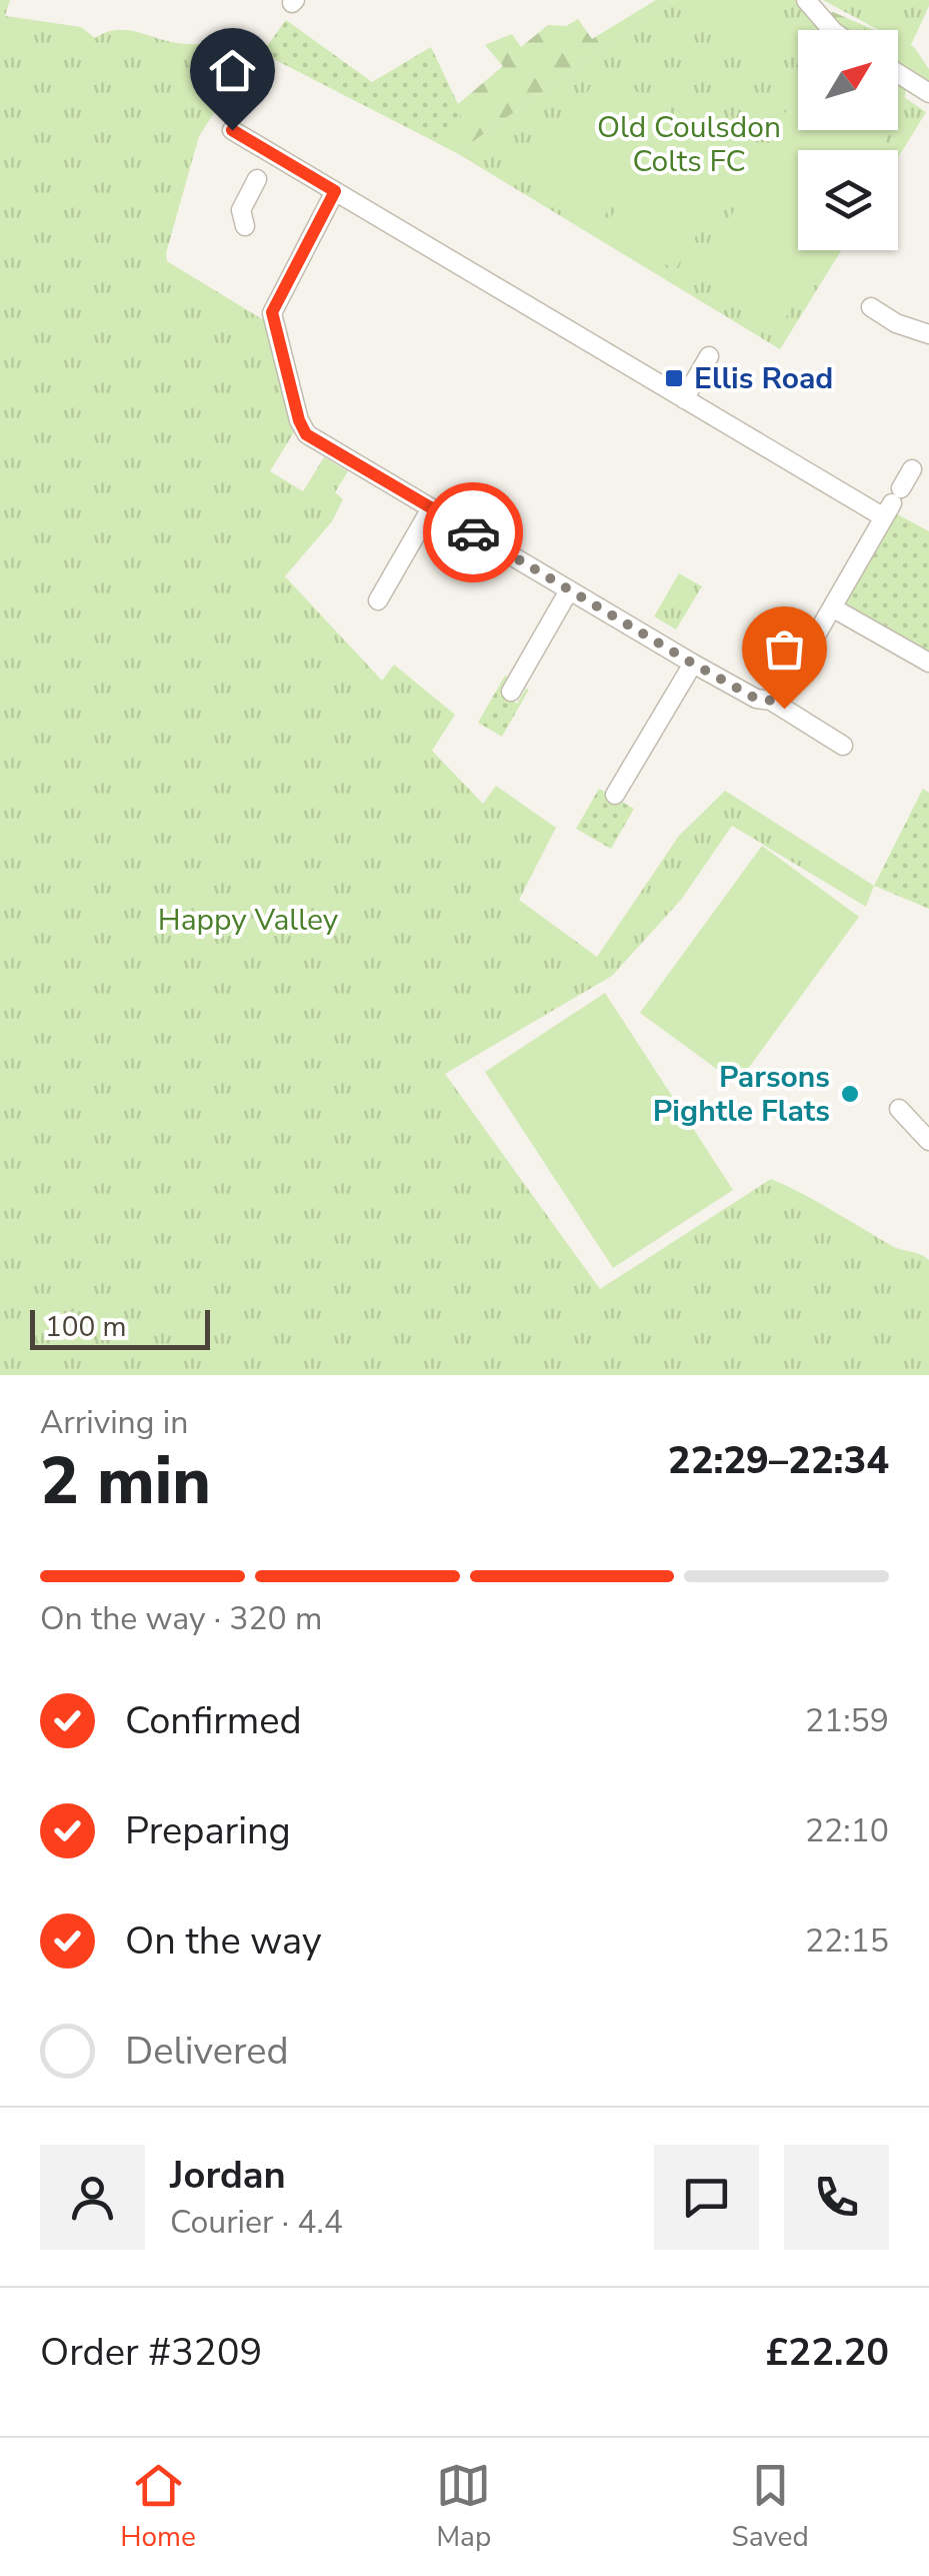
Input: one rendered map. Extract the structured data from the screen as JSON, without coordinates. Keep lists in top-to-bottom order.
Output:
{
  "parks": ["Old Coulsdon Colts FC", "Happy Valley"],
  "places": {
    "transit": ["Ellis Road"],
    "other": ["Parsons Pightle Flats"]
  },
  "scale_bar": "100 m",
  "north": "top right",
  "page": {
    "scale": "100 m",
    "heading": ["2 min", "Arriving in", "22:29–22:34"],
    "panel": [
      "Jordan",
      "Courier · 4.4",
      "Order #3209",
      "£22.20"
    ],
    "bar": "On the way · 320 m",
    "list": [
      ["Confirmed", "21:59"],
      ["Preparing", "22:10"],
      ["On the way", "22:15"],
      "Delivered"
    ],
    "tabs": ["Home", "Map", "Saved"]
  }
}
